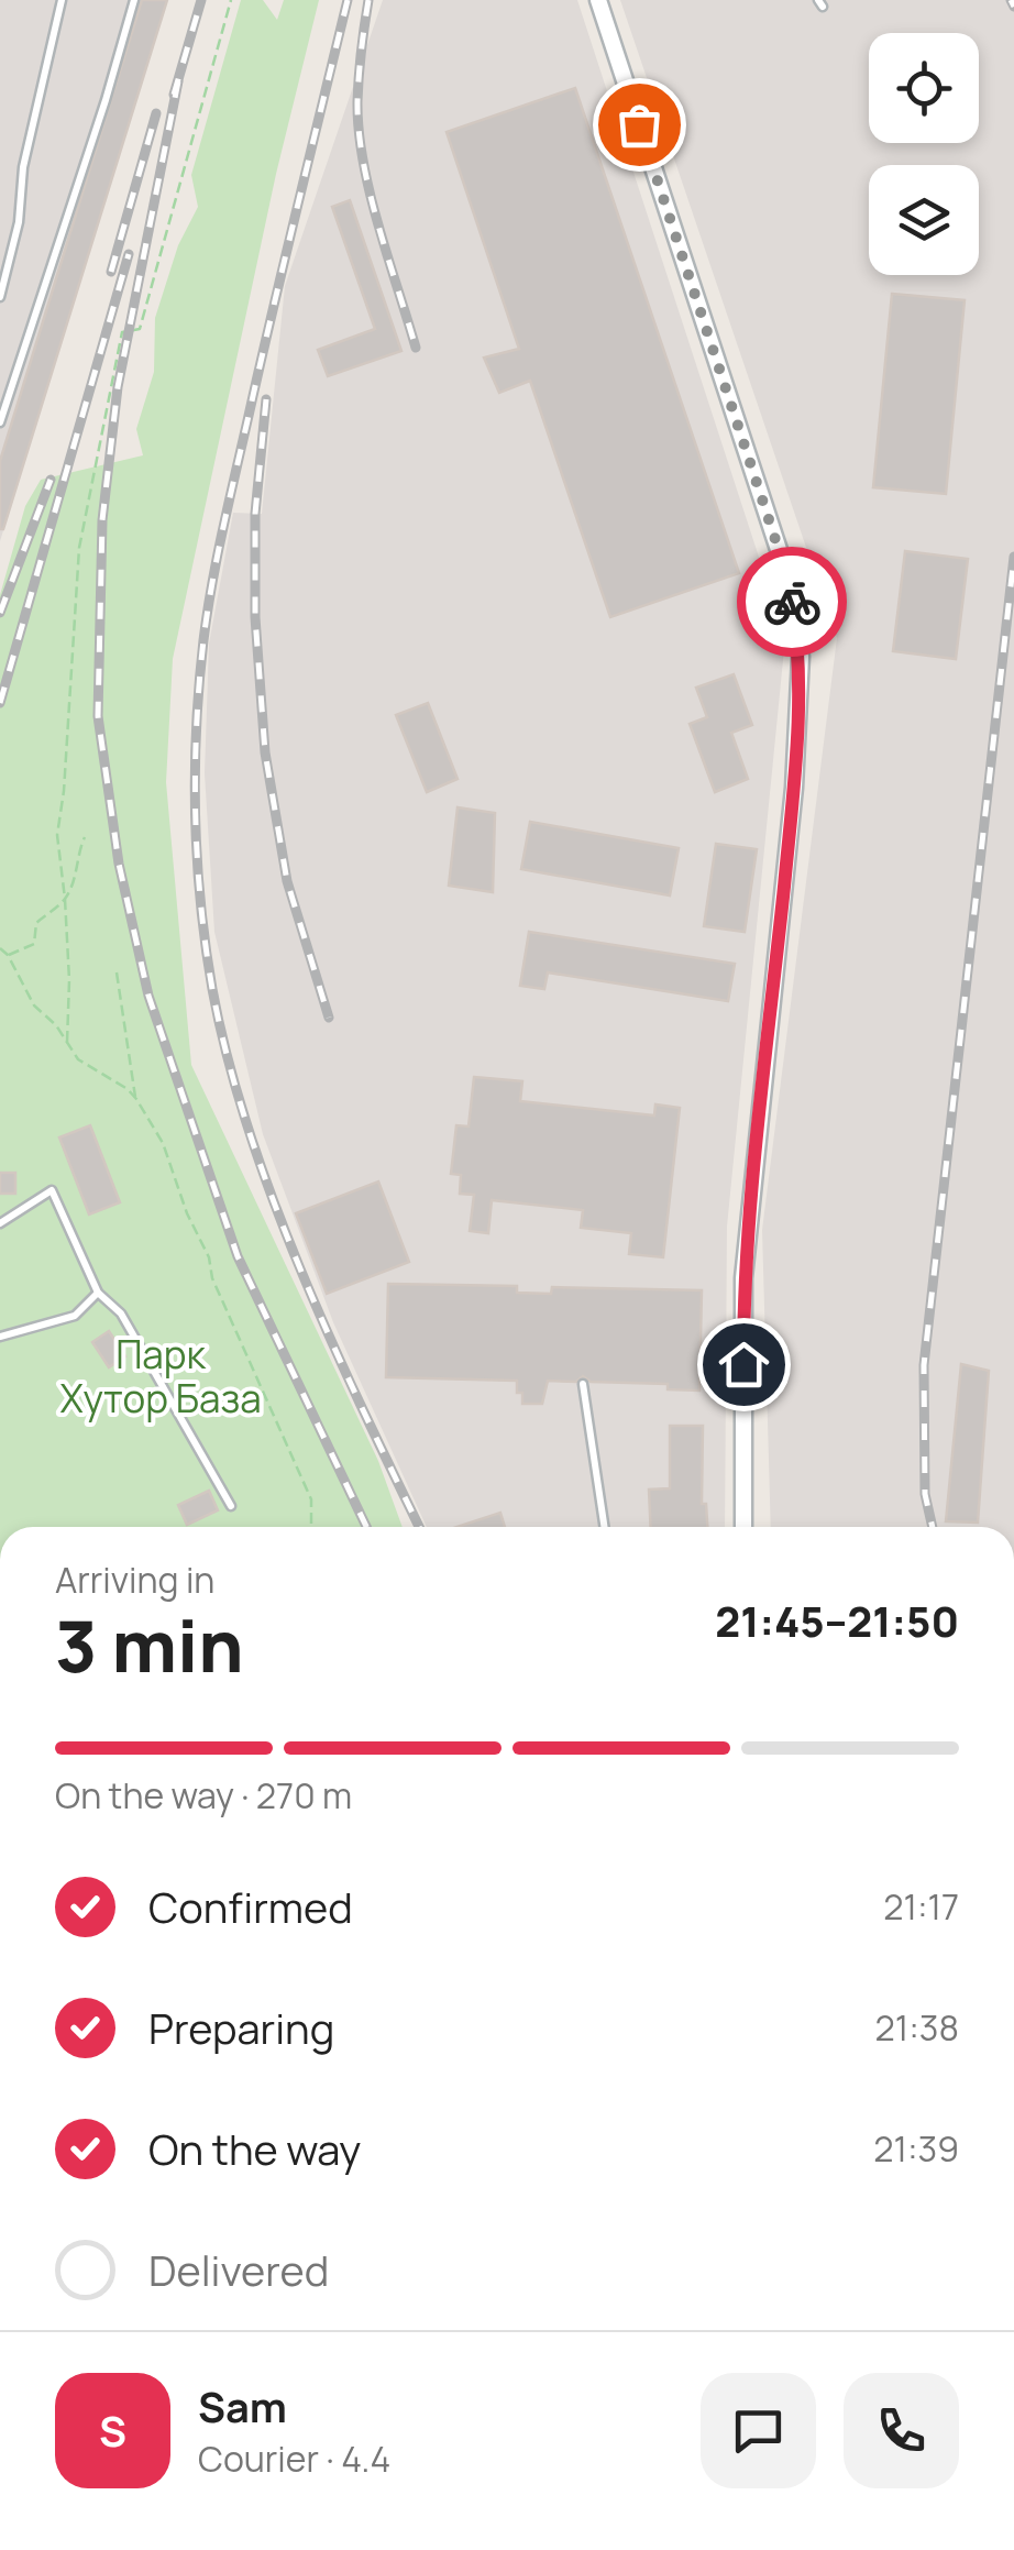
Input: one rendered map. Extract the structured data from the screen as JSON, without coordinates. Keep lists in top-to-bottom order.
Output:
{
  "parks": ["Парк Хутор База"],
  "page": {
    "heading": ["3 min", "Arriving in", "21:45–21:50"],
    "panel": ["Sam", "Courier · 4.4"],
    "bar": "On the way · 270 m",
    "list": [
      ["Confirmed", "21:17"],
      ["Preparing", "21:38"],
      ["On the way", "21:39"],
      "Delivered"
    ],
    "round": "S"
  }
}
